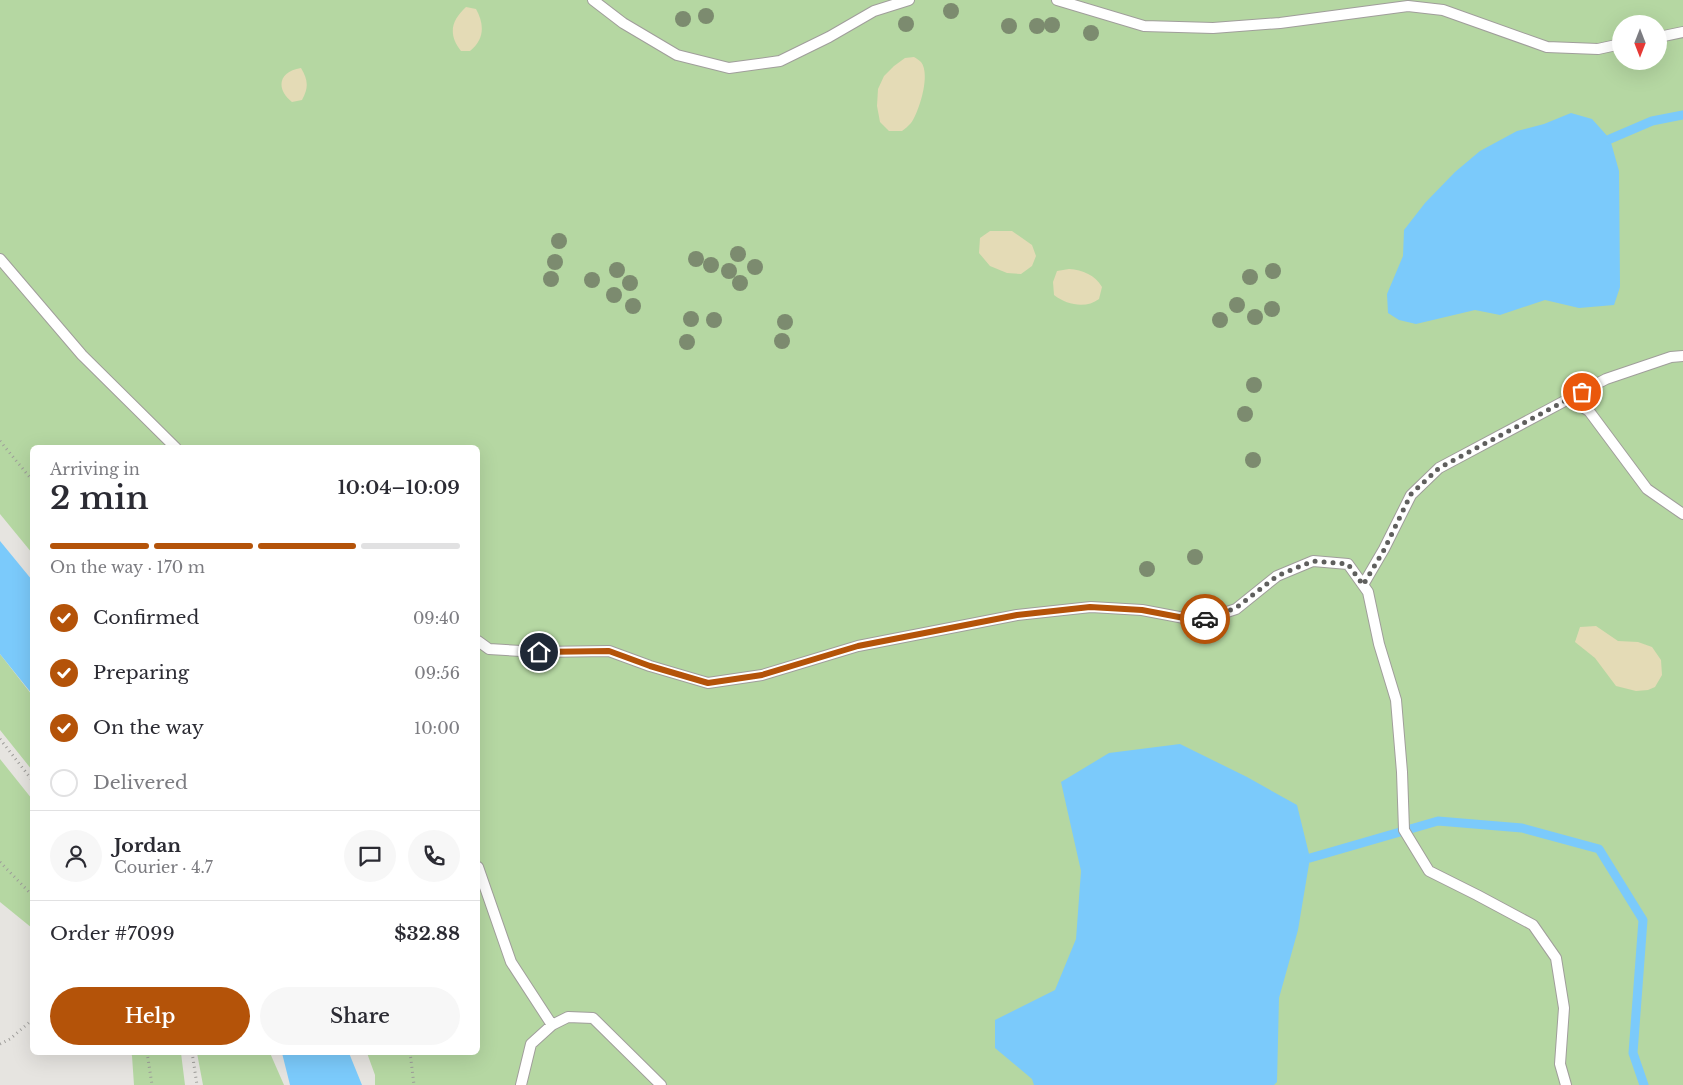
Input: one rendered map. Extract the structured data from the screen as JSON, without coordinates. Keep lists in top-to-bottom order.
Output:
{
  "north": "bottom",
  "page": {
    "heading": ["2 min", "Arriving in", "10:04–10:09"],
    "panel": [
      "Jordan",
      "Courier · 4.7",
      "Order #7099",
      "$32.88"
    ],
    "bar": "On the way · 170 m",
    "list": [
      ["Confirmed", "09:40"],
      ["Preparing", "09:56"],
      ["On the way", "10:00"],
      "Delivered"
    ],
    "buttons": ["Help", "Share"]
  }
}
